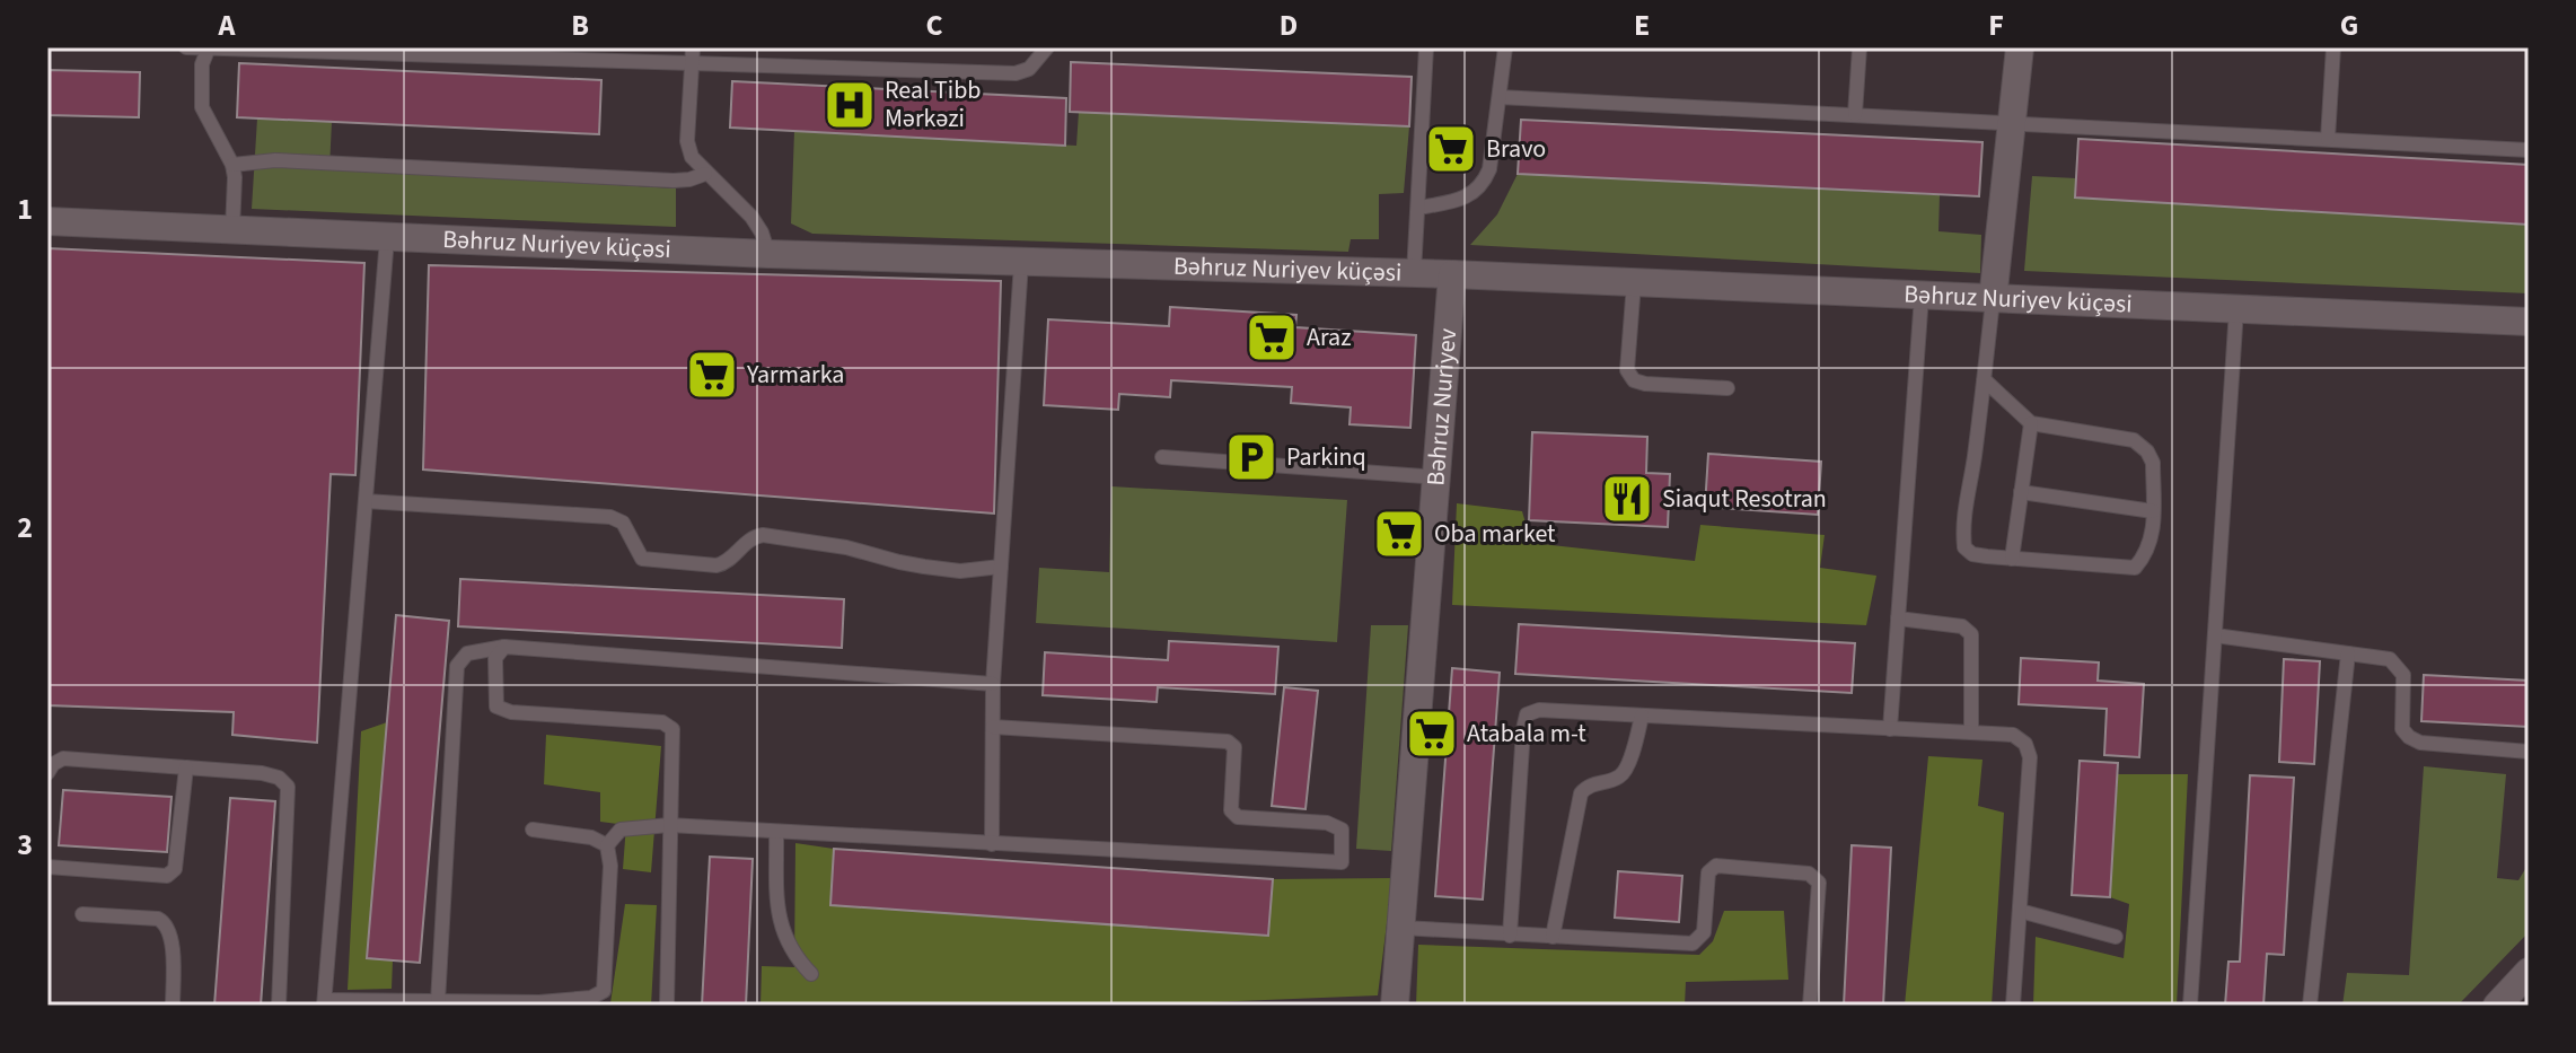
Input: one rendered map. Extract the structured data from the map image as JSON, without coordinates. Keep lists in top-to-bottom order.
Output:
{
  "streets": {
    "street": ["Bəhruz Nuriyev küçəsi", "Bəhruz Nuriyev"]
  },
  "crossings": [
    ["Bəhruz Nuriyev küçəsi", "Bəhruz Nuriyev"]
  ],
  "places": {
    "hospital": ["Real Tibb Mərkəzi"],
    "supermarket": [
      "Bravo",
      "Araz",
      "Yarmarka",
      "Oba market",
      "Atabala m-t"
    ],
    "parking": ["Parkinq"],
    "restaurant": ["Siaqut Resotran"]
  },
  "grid": {
    "columns": [
      "A",
      "B",
      "C",
      "D",
      "E",
      "F",
      "G"
    ],
    "rows": ["1", "2", "3"]
  }
}
